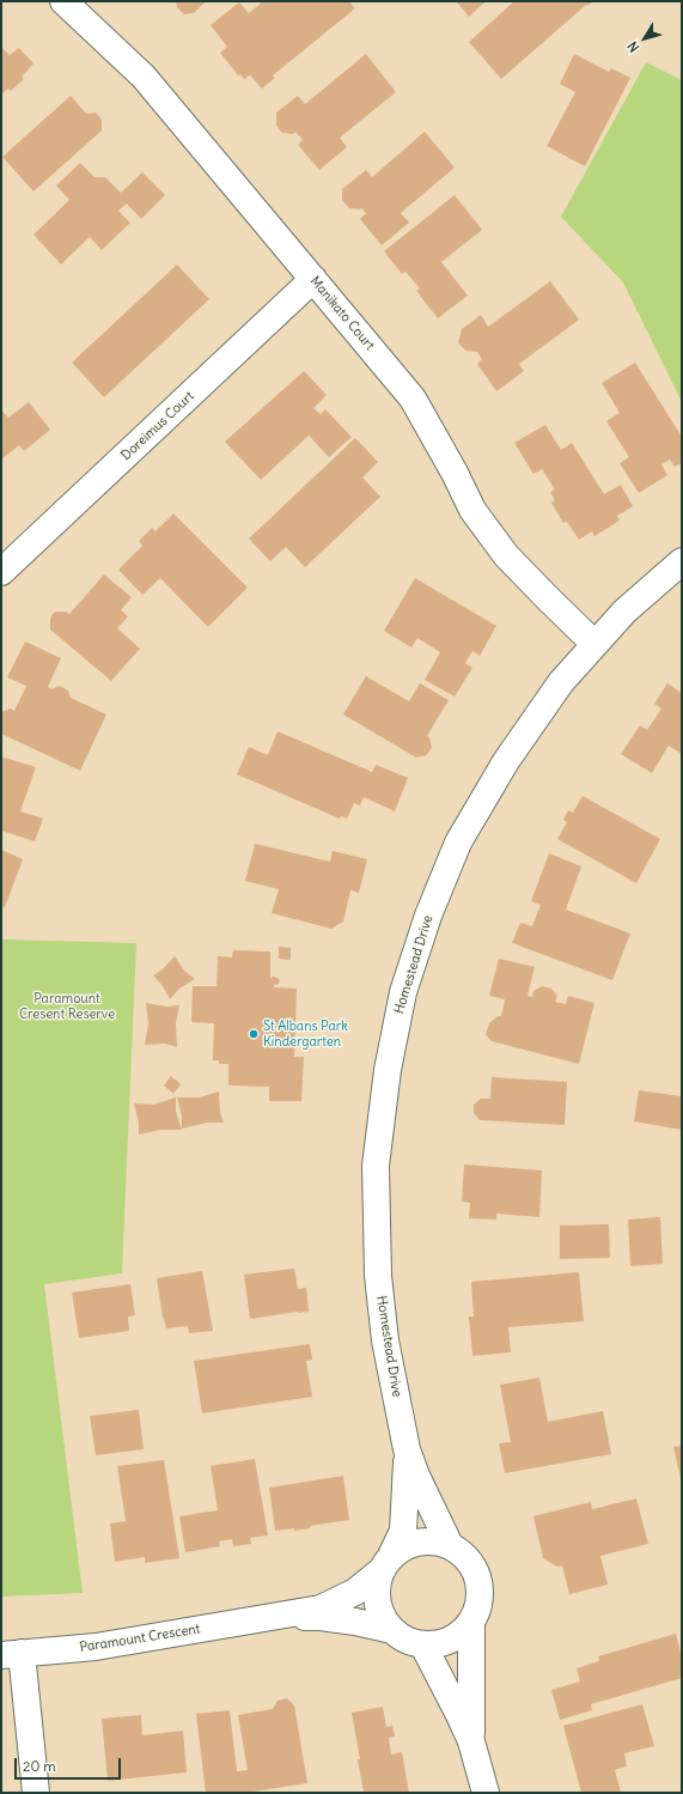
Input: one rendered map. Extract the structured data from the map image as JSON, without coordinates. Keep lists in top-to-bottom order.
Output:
{
  "streets": {
    "street": [
      "Manikato Court",
      "Doreimus Court",
      "Homestead Drive",
      "Paramount Crescent"
    ]
  },
  "crossings": [
    ["Manikato Court", "Doreimus Court"],
    ["Manikato Court", "Homestead Drive"],
    ["Homestead Drive", "Paramount Crescent"]
  ],
  "parks": ["Paramount Cresent Reserve"],
  "places": ["St Albans Park Kindergarten"],
  "scale_bar": "20 m",
  "north": "bottom left"
}
